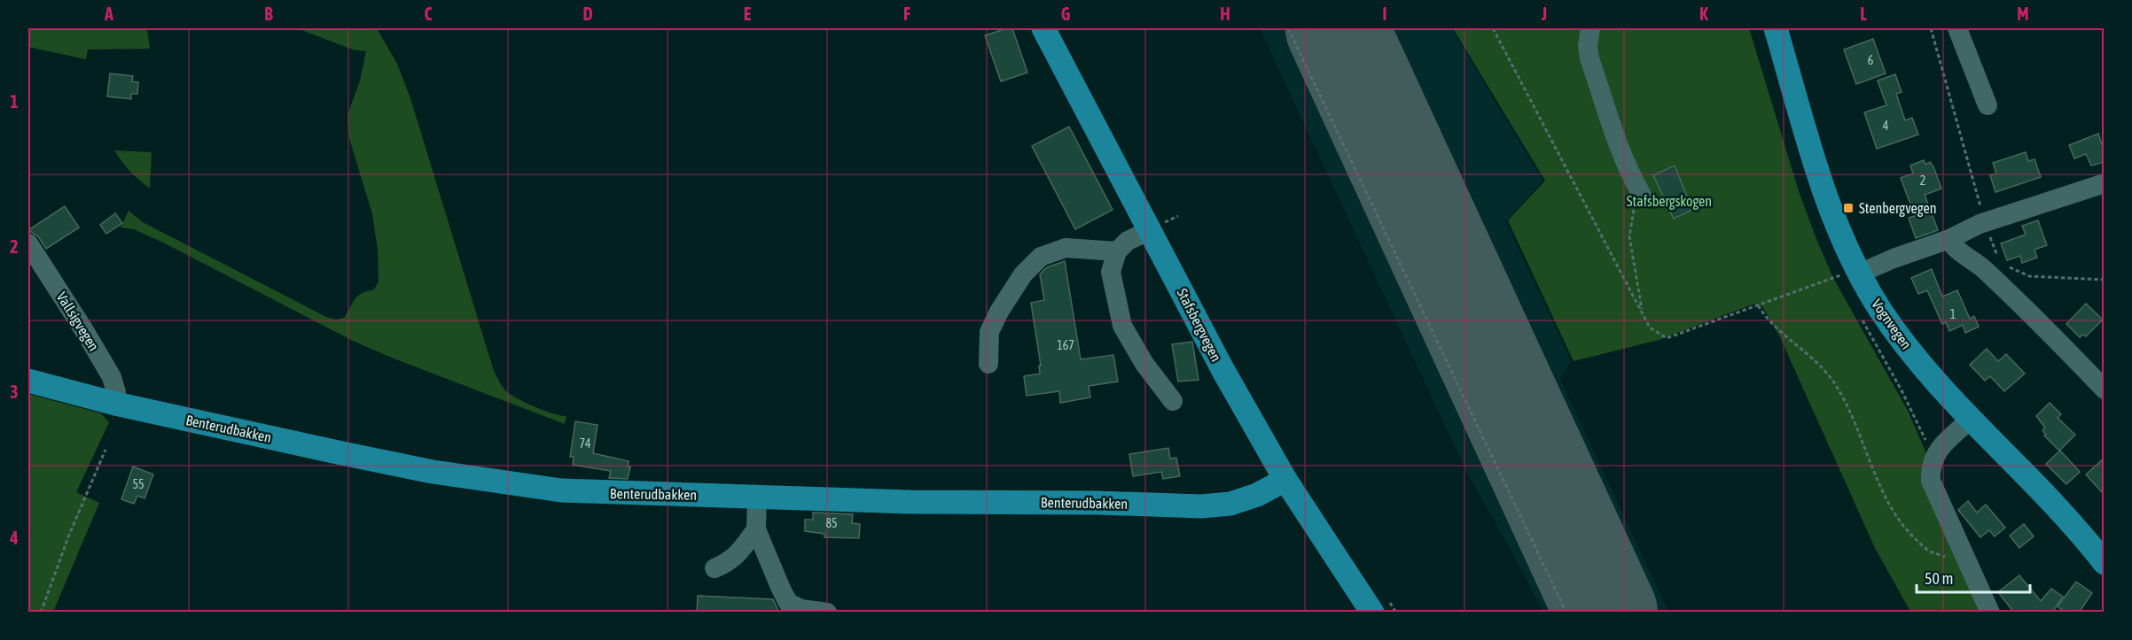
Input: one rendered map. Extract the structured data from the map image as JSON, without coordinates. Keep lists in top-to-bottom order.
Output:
{
  "streets": {
    "main road": ["Vognvegen", "Stafsbergvegen", "Benterudbakken"],
    "street": ["Vallsigvegen"]
  },
  "crossings": [
    ["Vallsigvegen", "Benterudbakken"],
    ["Stafsbergvegen", "Benterudbakken"]
  ],
  "parks": ["Stafsbergskogen"],
  "places": {
    "transit": ["Stenbergvegen"]
  },
  "house_numbers": [
    "6",
    "4",
    "2",
    "1",
    "167",
    "74",
    "55",
    "85"
  ],
  "scale_bar": "50 m",
  "grid": {
    "columns": [
      "A",
      "B",
      "C",
      "D",
      "E",
      "F",
      "G",
      "H",
      "I",
      "J",
      "K",
      "L",
      "M"
    ],
    "rows": [
      "1",
      "2",
      "3",
      "4"
    ]
  }
}
